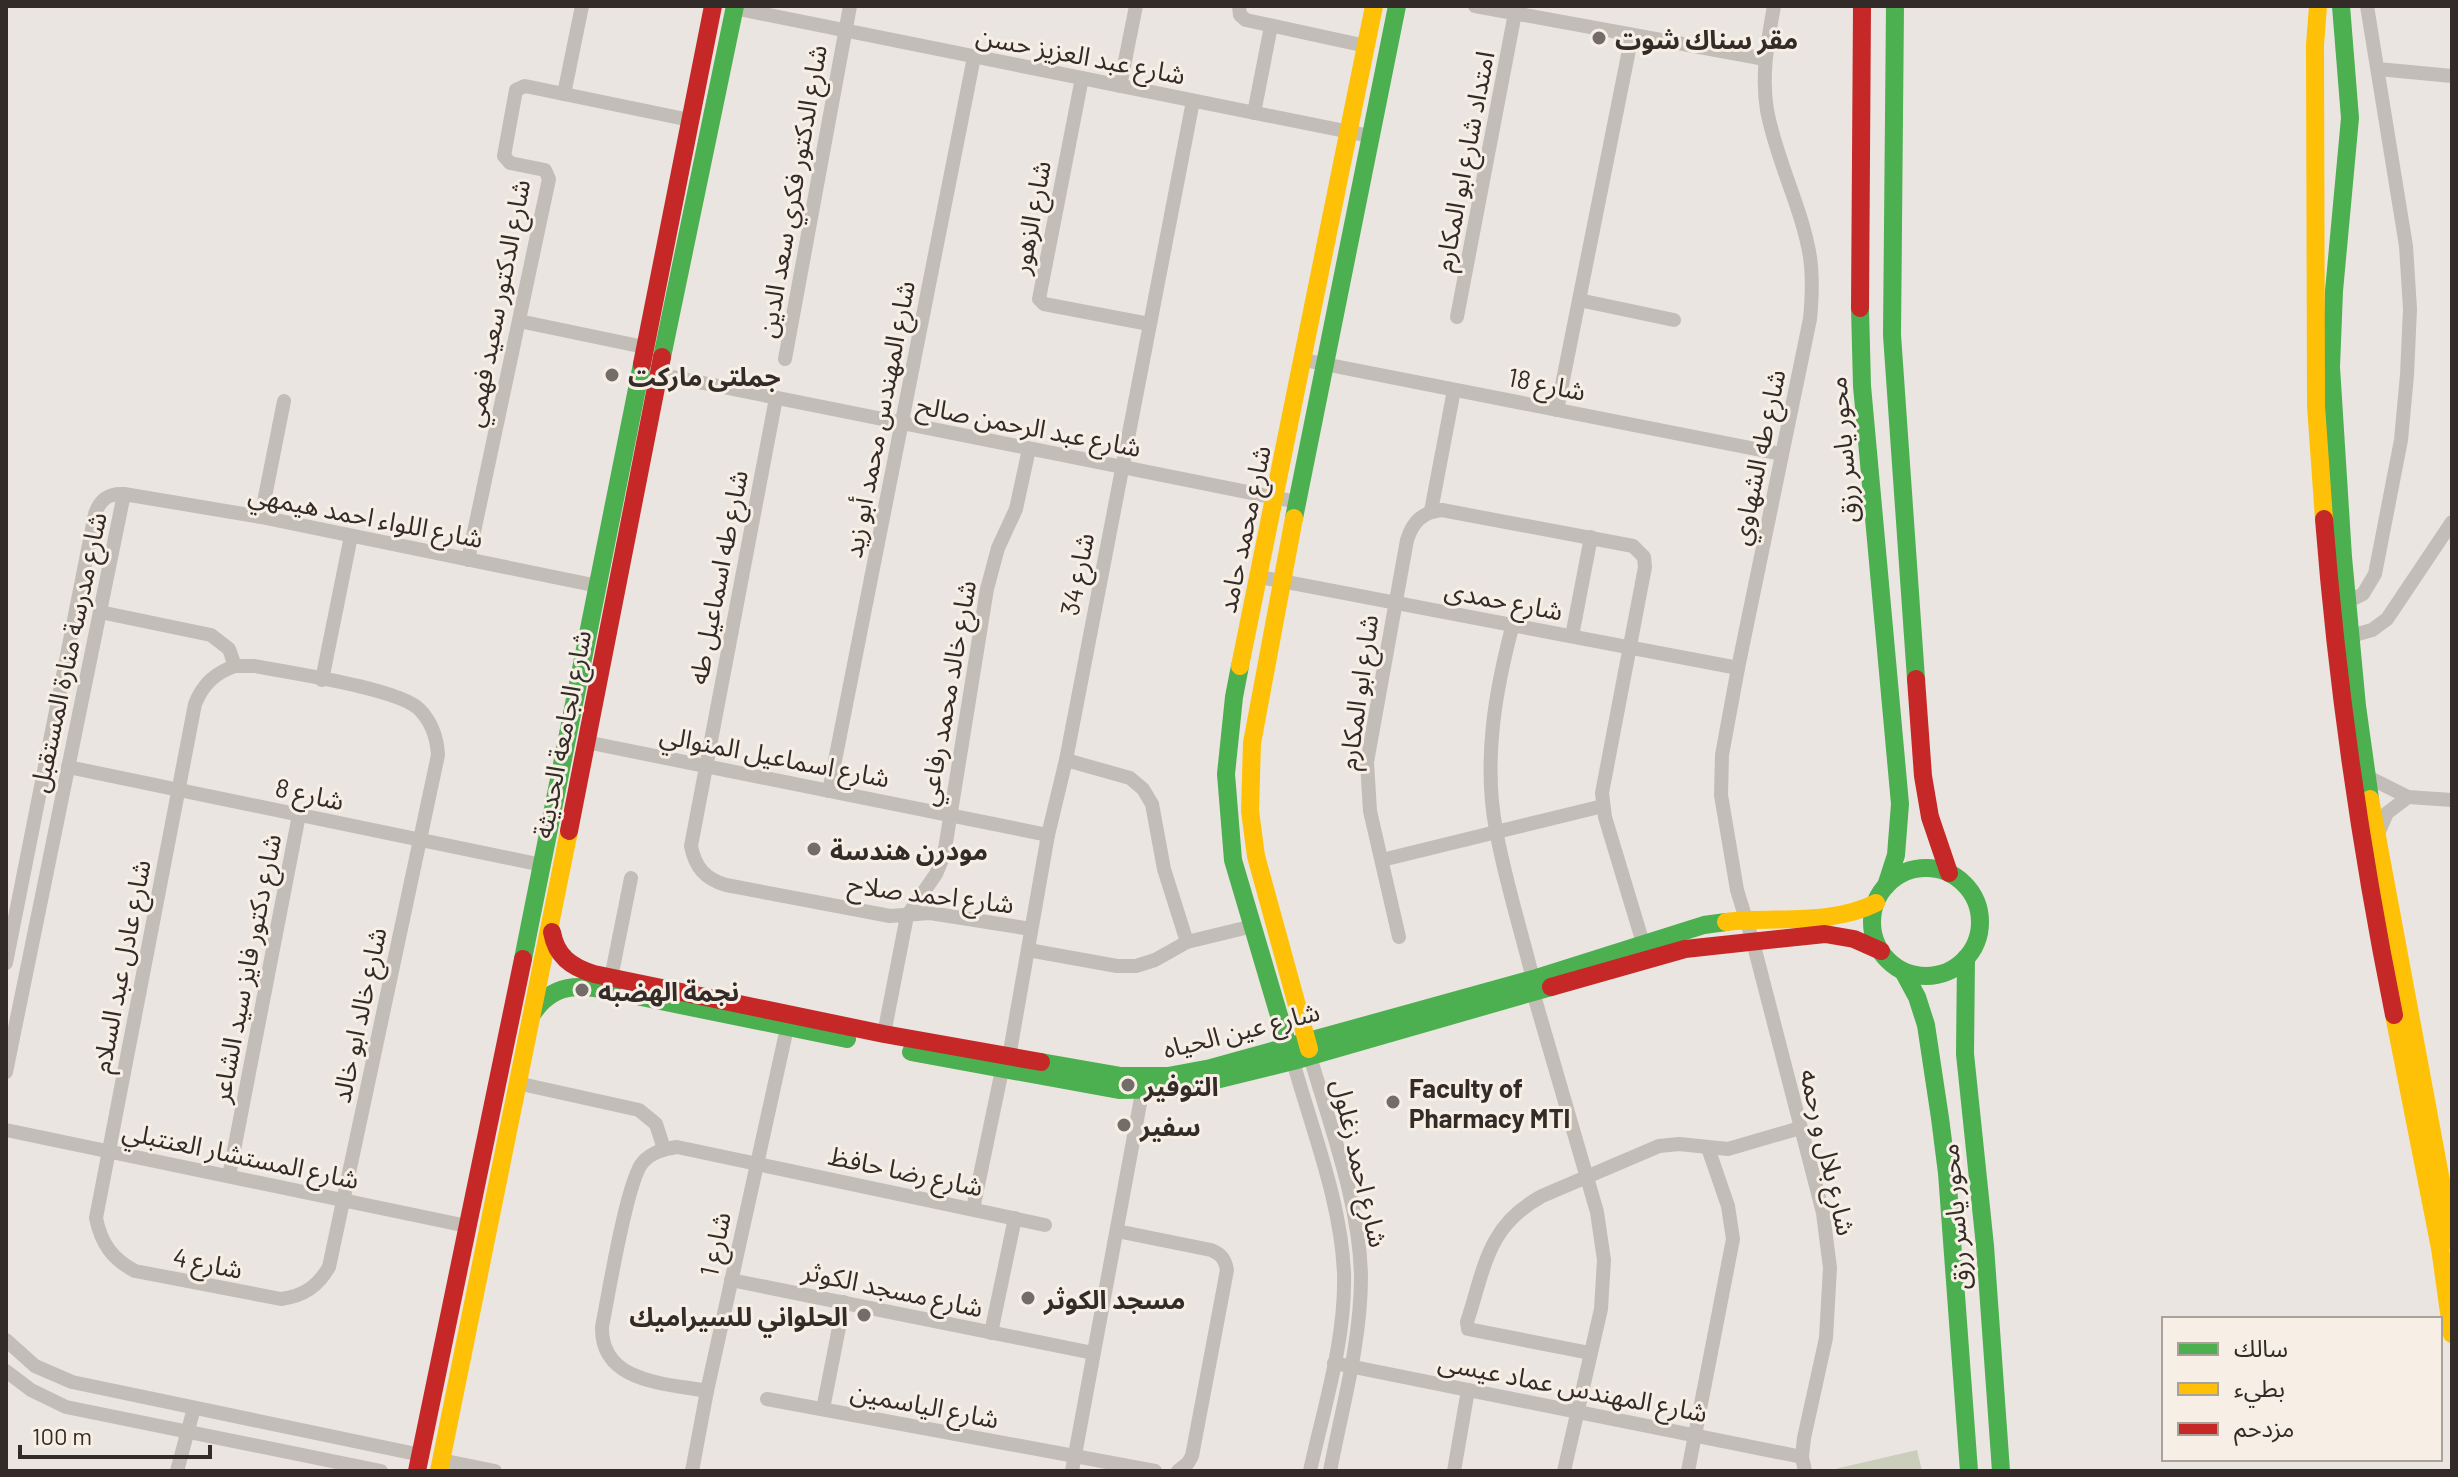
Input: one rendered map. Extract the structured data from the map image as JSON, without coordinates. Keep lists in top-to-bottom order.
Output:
{
  "streets": {
    "street": [
      "شارع عبد العزيز حسن",
      "امتداد شارع ابو المكارم",
      "شارع الدكتور فكري سعد الدين",
      "شارع الزهور",
      "شارع الدكتور سعيد فهمي",
      "شارع 18",
      "شارع المهندس محمد أبو زيد",
      "شارع عبد الرحمن صالح",
      "محور ياسر رزق",
      "شارع طه الشهاوي",
      "شارع اللواء احمد هيمهي",
      "شارع محمد حامد",
      "شارع 34",
      "شارع طه اسماعيل طه",
      "شارع حمدى",
      "شارع مدرسة منارة المستقبل",
      "شارع ابو المكارم",
      "شارع خالد محمد رفاعي",
      "شارع الجامعة الحديثة",
      "شارع اسماعيل المنوالي",
      "شارع 8",
      "شارع احمد صلاح",
      "شارع عادل عبد السلام",
      "شارع دكتور فايز سيد الشاعر",
      "شارع خالد ابو خالد",
      "شارع عين الحياه",
      "شارع بلال و رحمه",
      "شارع المستشار العنتبلي",
      "شارع احمد زغلول",
      "شارع رضا حافظ",
      "شارع 1",
      "شارع 4",
      "شارع مسجد الكوثر",
      "شارع المهندس عماد عيسى",
      "شارع الياسمين"
    ]
  },
  "crossings": [
    ["شارع عبد العزيز حسن", "شارع الدكتور فكري سعد الدين"],
    ["شارع عبد العزيز حسن", "شارع الزهور"],
    ["شارع عبد العزيز حسن", "شارع المهندس محمد أبو زيد"],
    ["شارع عبد العزيز حسن", "شارع محمد حامد"],
    ["شارع عبد العزيز حسن", "شارع 34"],
    ["شارع عبد العزيز حسن", "شارع الجامعة الحديثة"],
    ["شارع الزهور", "شارع 34"],
    ["شارع الدكتور سعيد فهمي", "شارع اللواء احمد هيمهي"],
    ["شارع 18", "شارع طه الشهاوي"],
    ["شارع 18", "شارع محمد حامد"],
    ["شارع المهندس محمد أبو زيد", "شارع عبد الرحمن صالح"],
    ["شارع المهندس محمد أبو زيد", "شارع اسماعيل المنوالي"],
    ["شارع عبد الرحمن صالح", "شارع محمد حامد"],
    ["شارع عبد الرحمن صالح", "شارع 34"],
    ["شارع عبد الرحمن صالح", "شارع طه اسماعيل طه"],
    ["شارع عبد الرحمن صالح", "شارع خالد محمد رفاعي"],
    ["شارع عبد الرحمن صالح", "شارع الجامعة الحديثة"],
    ["محور ياسر رزق", "شارع عين الحياه"],
    ["شارع طه الشهاوي", "شارع حمدى"],
    ["شارع طه الشهاوي", "شارع عين الحياه"],
    ["شارع طه الشهاوي", "شارع بلال و رحمه"],
    ["شارع اللواء احمد هيمهي", "شارع مدرسة منارة المستقبل"],
    ["شارع اللواء احمد هيمهي", "شارع الجامعة الحديثة"],
    ["شارع محمد حامد", "شارع حمدى"],
    ["شارع محمد حامد", "شارع عين الحياه"],
    ["شارع محمد حامد", "شارع احمد زغلول"],
    ["شارع 34", "شارع اسماعيل المنوالي"],
    ["شارع 34", "شارع احمد صلاح"],
    ["شارع 34", "شارع عين الحياه"],
    ["شارع 34", "شارع رضا حافظ"],
    ["شارع طه اسماعيل طه", "شارع اسماعيل المنوالي"],
    ["شارع طه اسماعيل طه", "شارع احمد صلاح"],
    ["شارع حمدى", "شارع ابو المكارم"],
    ["شارع مدرسة منارة المستقبل", "شارع 8"],
    ["شارع خالد محمد رفاعي", "شارع اسماعيل المنوالي"],
    ["شارع خالد محمد رفاعي", "شارع احمد صلاح"],
    ["شارع خالد محمد رفاعي", "شارع عين الحياه"],
    ["شارع الجامعة الحديثة", "شارع اسماعيل المنوالي"],
    ["شارع الجامعة الحديثة", "شارع 8"],
    ["شارع الجامعة الحديثة", "شارع عين الحياه"],
    ["شارع الجامعة الحديثة", "شارع المستشار العنتبلي"],
    ["شارع اسماعيل المنوالي", "شارع احمد صلاح"],
    ["شارع 8", "شارع عادل عبد السلام"],
    ["شارع 8", "شارع دكتور فايز سيد الشاعر"],
    ["شارع 8", "شارع خالد ابو خالد"],
    ["شارع عادل عبد السلام", "شارع خالد ابو خالد"],
    ["شارع عادل عبد السلام", "شارع المستشار العنتبلي"],
    ["شارع عادل عبد السلام", "شارع 4"],
    ["شارع دكتور فايز سيد الشاعر", "شارع المستشار العنتبلي"],
    ["شارع خالد ابو خالد", "شارع المستشار العنتبلي"],
    ["شارع خالد ابو خالد", "شارع 4"],
    ["شارع عين الحياه", "شارع بلال و رحمه"],
    ["شارع عين الحياه", "شارع احمد زغلول"],
    ["شارع عين الحياه", "شارع 1"],
    ["شارع بلال و رحمه", "شارع المهندس عماد عيسى"],
    ["شارع المستشار العنتبلي", "شارع 4"],
    ["شارع احمد زغلول", "شارع المهندس عماد عيسى"],
    ["شارع رضا حافظ", "شارع 1"],
    ["شارع 1", "شارع مسجد الكوثر"]
  ],
  "places": [
    "مقر سناك شوت",
    "جملتى ماركت",
    "مودرن هندسة",
    "نجمة الهضبه",
    "التوفير",
    "Faculty of Pharmacy MTI",
    "سفير",
    "مسجد الكوثر",
    "الحلواني للسيراميك"
  ],
  "legend": ["سالك", "بطيء", "مزدحم"],
  "scale_bar": "100 m"
}
